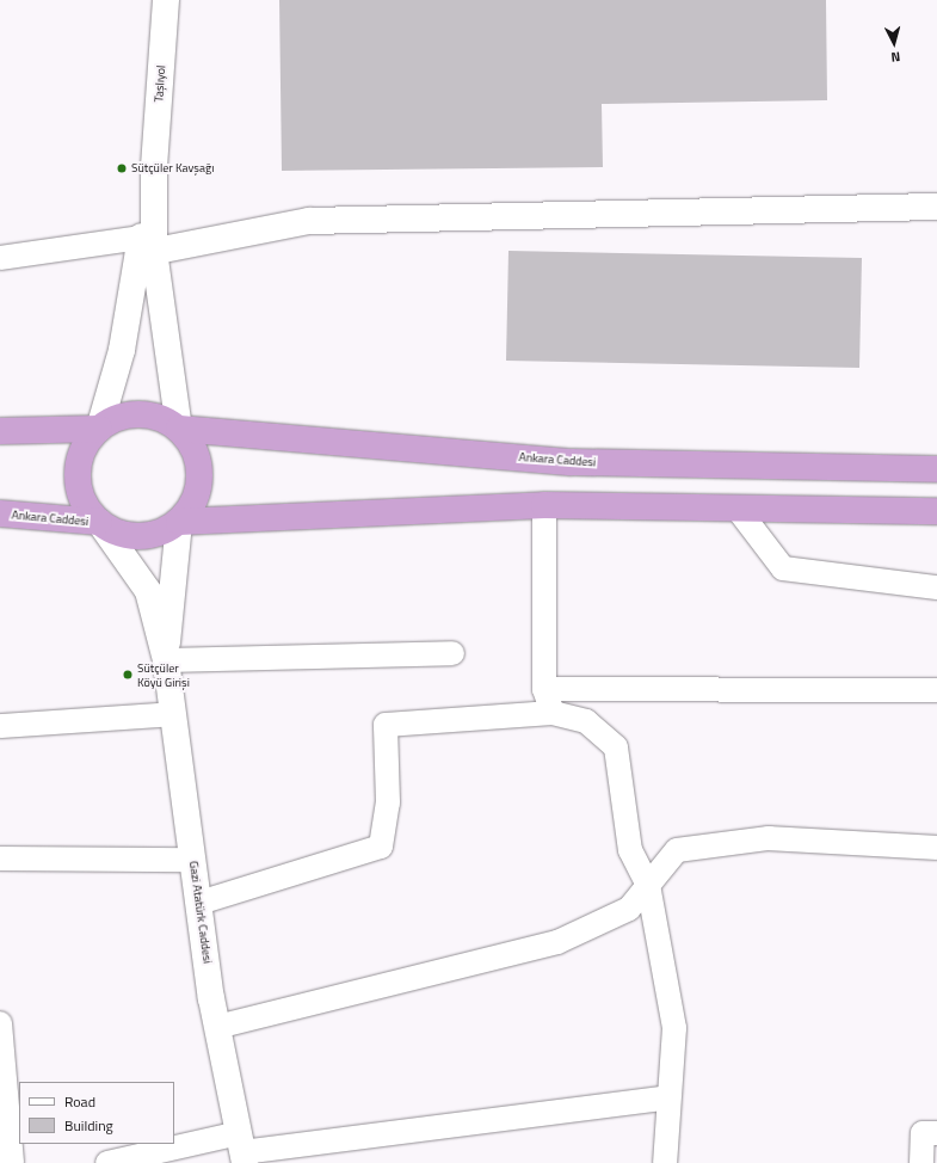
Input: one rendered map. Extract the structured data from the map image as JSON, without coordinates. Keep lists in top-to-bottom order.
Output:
{
  "streets": {
    "highway": ["Ankara Caddesi"],
    "street": ["Taşlıyol", "Gazi Atatürk Caddesi"]
  },
  "places": ["Sütçüler Kavşağı", "Sütçüler Köyü Girişi"],
  "legend": ["Road", "Building"],
  "north": "bottom"
}
